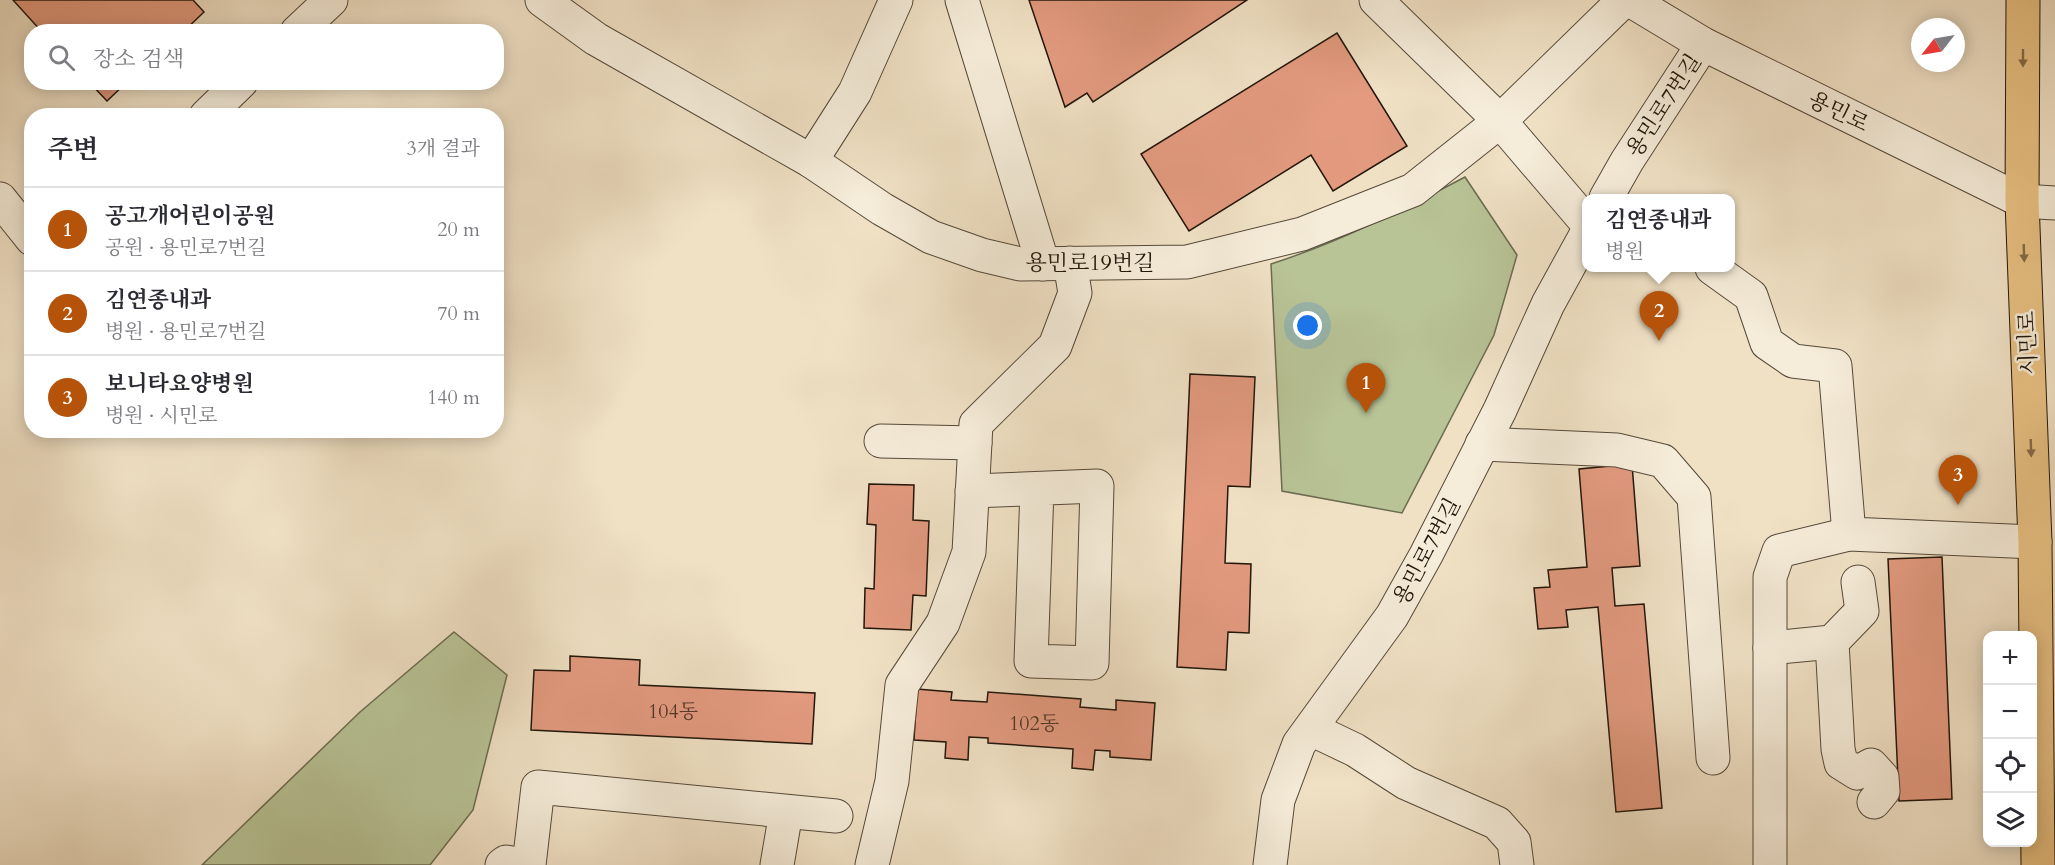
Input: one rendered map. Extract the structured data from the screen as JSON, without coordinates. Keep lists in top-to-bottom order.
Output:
{
  "streets": {
    "main road": ["시민로"],
    "street": ["용민로7번길", "용민로", "용민로19번길"]
  },
  "crossings": [
    ["용민로7번길", "용민로"],
    ["용민로", "시민로"]
  ],
  "one_way": ["시민로"],
  "house_numbers": ["104동", "102동"],
  "north": "bottom left",
  "page": {
    "search": "장소 검색",
    "heading": ["주변", "3개 결과"],
    "list": [
      {
        "mark": "1",
        "name": "공고개어린이공원",
        "note": "공원 · 용민로7번길",
        "value": "20 m"
      },
      {
        "mark": "2",
        "name": "김연종내과",
        "note": "병원 · 용민로7번길",
        "value": "70 m"
      },
      {
        "mark": "3",
        "name": "보니타요양병원",
        "note": "병원 · 시민로",
        "value": "140 m"
      }
    ],
    "popup": ["김연종내과", "병원"],
    "pins": ["2", "1", "3"],
    "map_buttons": ["+", "−"]
  }
}
